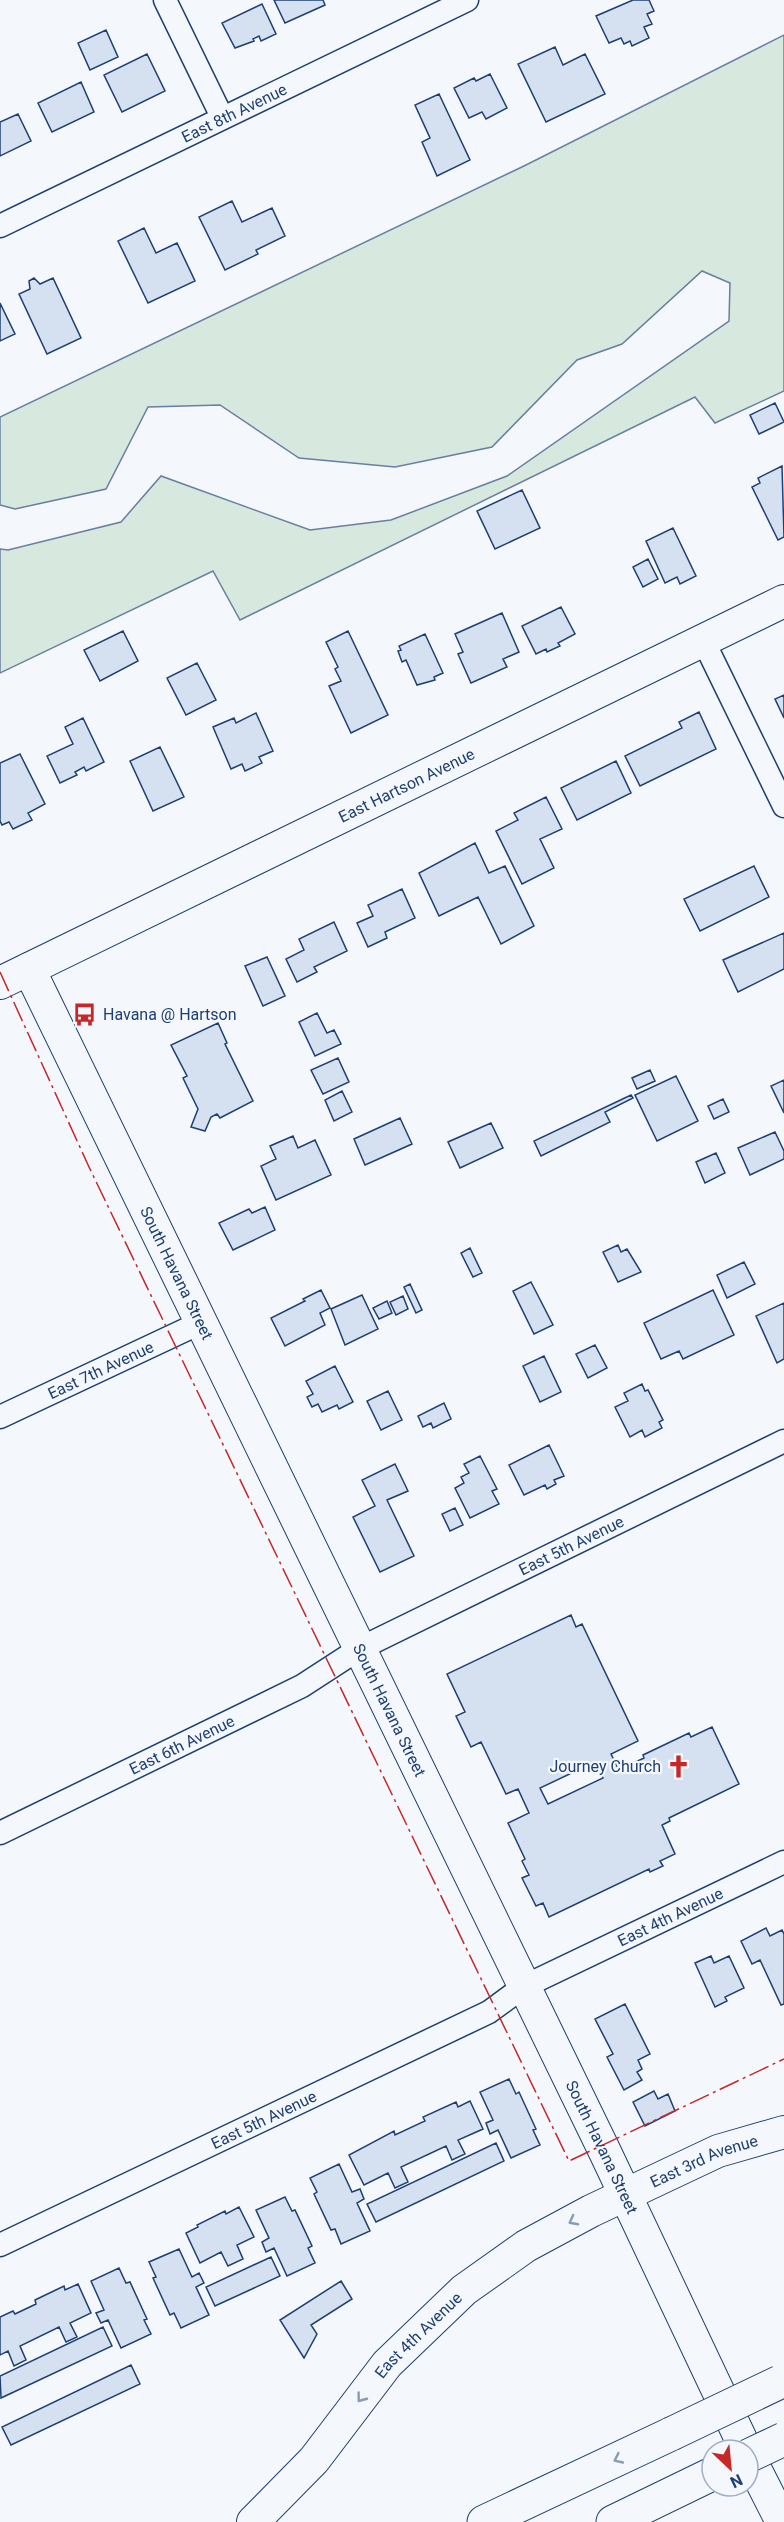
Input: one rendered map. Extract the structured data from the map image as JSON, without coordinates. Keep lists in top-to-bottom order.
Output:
{
  "streets": {
    "street": [
      "East 8th Avenue",
      "East Hartson Avenue",
      "South Havana Street",
      "East 7th Avenue",
      "East 5th Avenue",
      "East 6th Avenue",
      "East 4th Avenue",
      "East 3rd Avenue"
    ]
  },
  "crossings": [
    ["East Hartson Avenue", "South Havana Street"],
    ["South Havana Street", "East 7th Avenue"],
    ["South Havana Street", "East 5th Avenue"],
    ["South Havana Street", "East 6th Avenue"],
    ["South Havana Street", "East 4th Avenue"],
    ["South Havana Street", "East 3rd Avenue"],
    ["East 5th Avenue", "East 6th Avenue"],
    ["East 5th Avenue", "East 4th Avenue"],
    ["East 4th Avenue", "East 3rd Avenue"]
  ],
  "one_way": ["East 4th Avenue"],
  "places": {
    "bus stop": ["Havana @ Hartson"],
    "church": ["Journey Church"]
  },
  "north": "bottom right"
}
